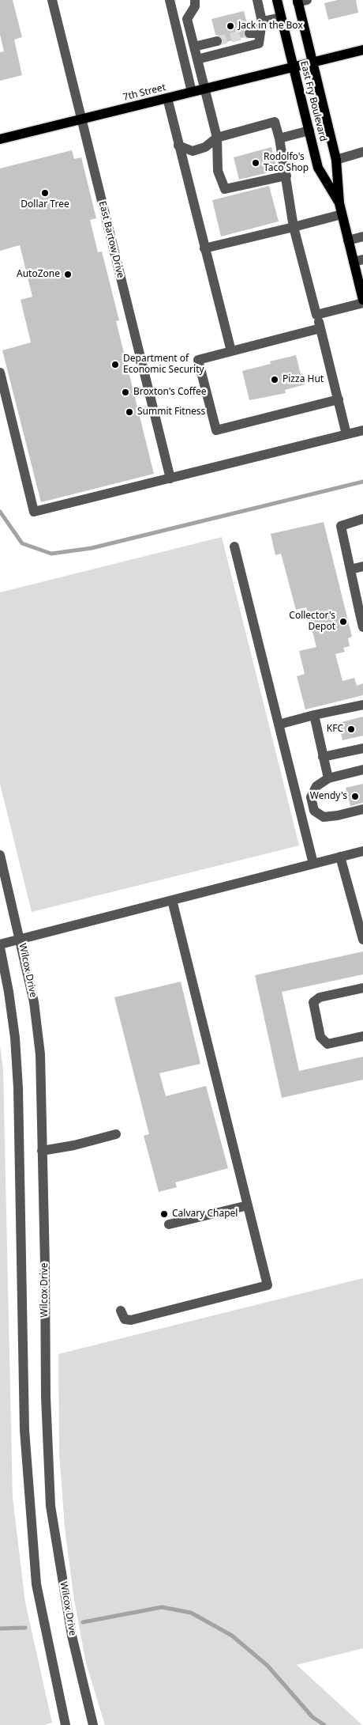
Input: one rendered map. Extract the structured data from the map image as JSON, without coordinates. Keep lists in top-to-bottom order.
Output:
{
  "streets": {
    "main road": ["7th Street", "East Fry Boulevard"],
    "street": ["East Bartow Drive", "Wilcox Drive"]
  },
  "crossings": [
    ["7th Street", "East Fry Boulevard"],
    ["7th Street", "East Bartow Drive"]
  ],
  "places": [
    "Jack in the Box",
    "Rodolfo's Taco Shop",
    "Dollar Tree",
    "AutoZone",
    "Department of Economic Security",
    "Pizza Hut",
    "Broxton's Coffee",
    "Summit Fitness",
    "Collector's Depot",
    "KFC",
    "Wendy's",
    "Calvary Chapel"
  ]
}
